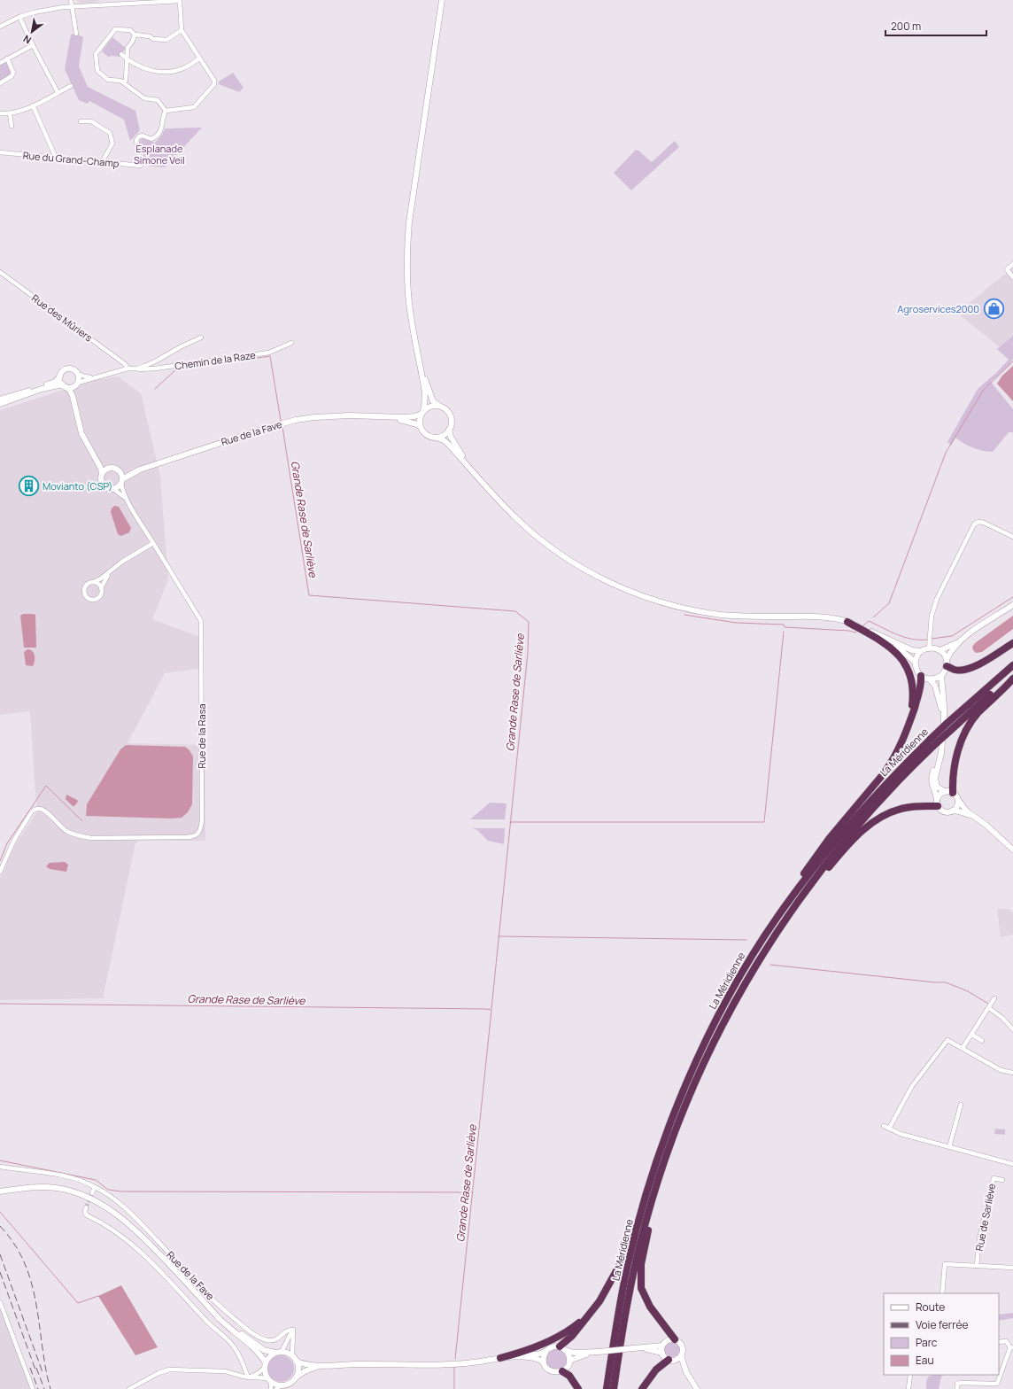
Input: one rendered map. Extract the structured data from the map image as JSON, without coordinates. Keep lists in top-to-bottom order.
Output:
{
  "streets": {
    "highway": ["La Méridienne"],
    "main road": ["Rue de la Fave"],
    "street": [
      "Rue du Grand-Champ",
      "Rue des Mûriers",
      "Chemin de la Raze",
      "Rue de la Rasa",
      "Rue de Sarliève"
    ]
  },
  "crossings": [
    ["Rue des Mûriers", "Chemin de la Raze"]
  ],
  "water": ["Grande Rase de Sarliève"],
  "parks": ["Esplanade Simone Veil"],
  "places": {
    "shop": ["Agroservices2000"],
    "building": ["Movianto (CSP)"]
  },
  "legend": [
    "Route",
    "Voie ferrée",
    "Parc",
    "Eau"
  ],
  "scale_bar": "200 m",
  "north": "bottom left"
}
